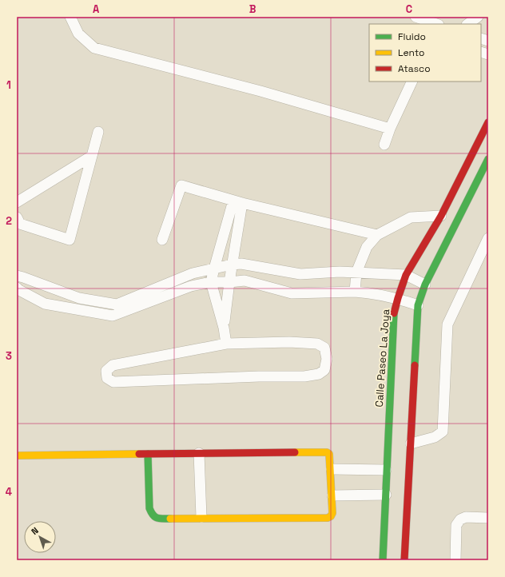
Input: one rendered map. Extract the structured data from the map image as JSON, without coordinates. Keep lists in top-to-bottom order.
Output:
{
  "streets": {
    "main road": ["Calle Paseo La Joya"]
  },
  "legend": ["Fluido", "Lento", "Atasco"],
  "north": "top left",
  "grid": {
    "columns": ["A", "B", "C"],
    "rows": [
      "1",
      "2",
      "3",
      "4"
    ]
  }
}
